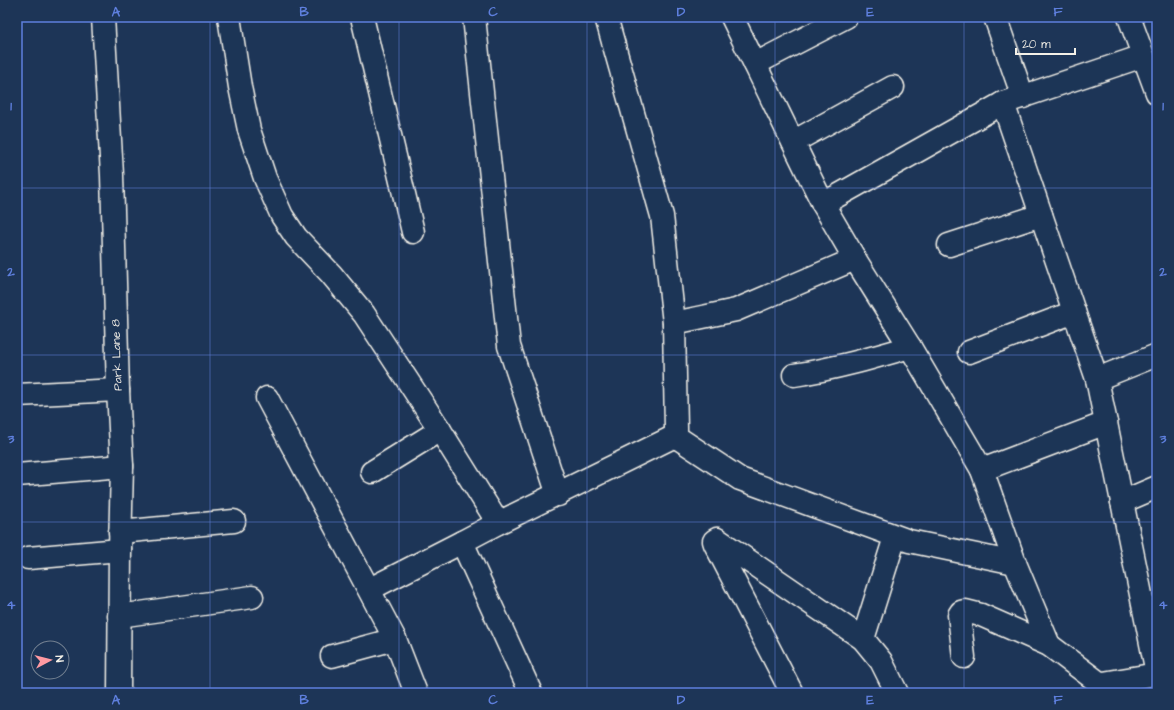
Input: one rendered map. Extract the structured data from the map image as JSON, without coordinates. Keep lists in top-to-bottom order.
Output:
{
  "streets": {
    "street": ["Park Lane 8"]
  },
  "scale_bar": "20 m",
  "north": "right",
  "grid": {
    "columns": [
      "A",
      "B",
      "C",
      "D",
      "E",
      "F"
    ],
    "rows": [
      "1",
      "2",
      "3",
      "4"
    ]
  }
}
